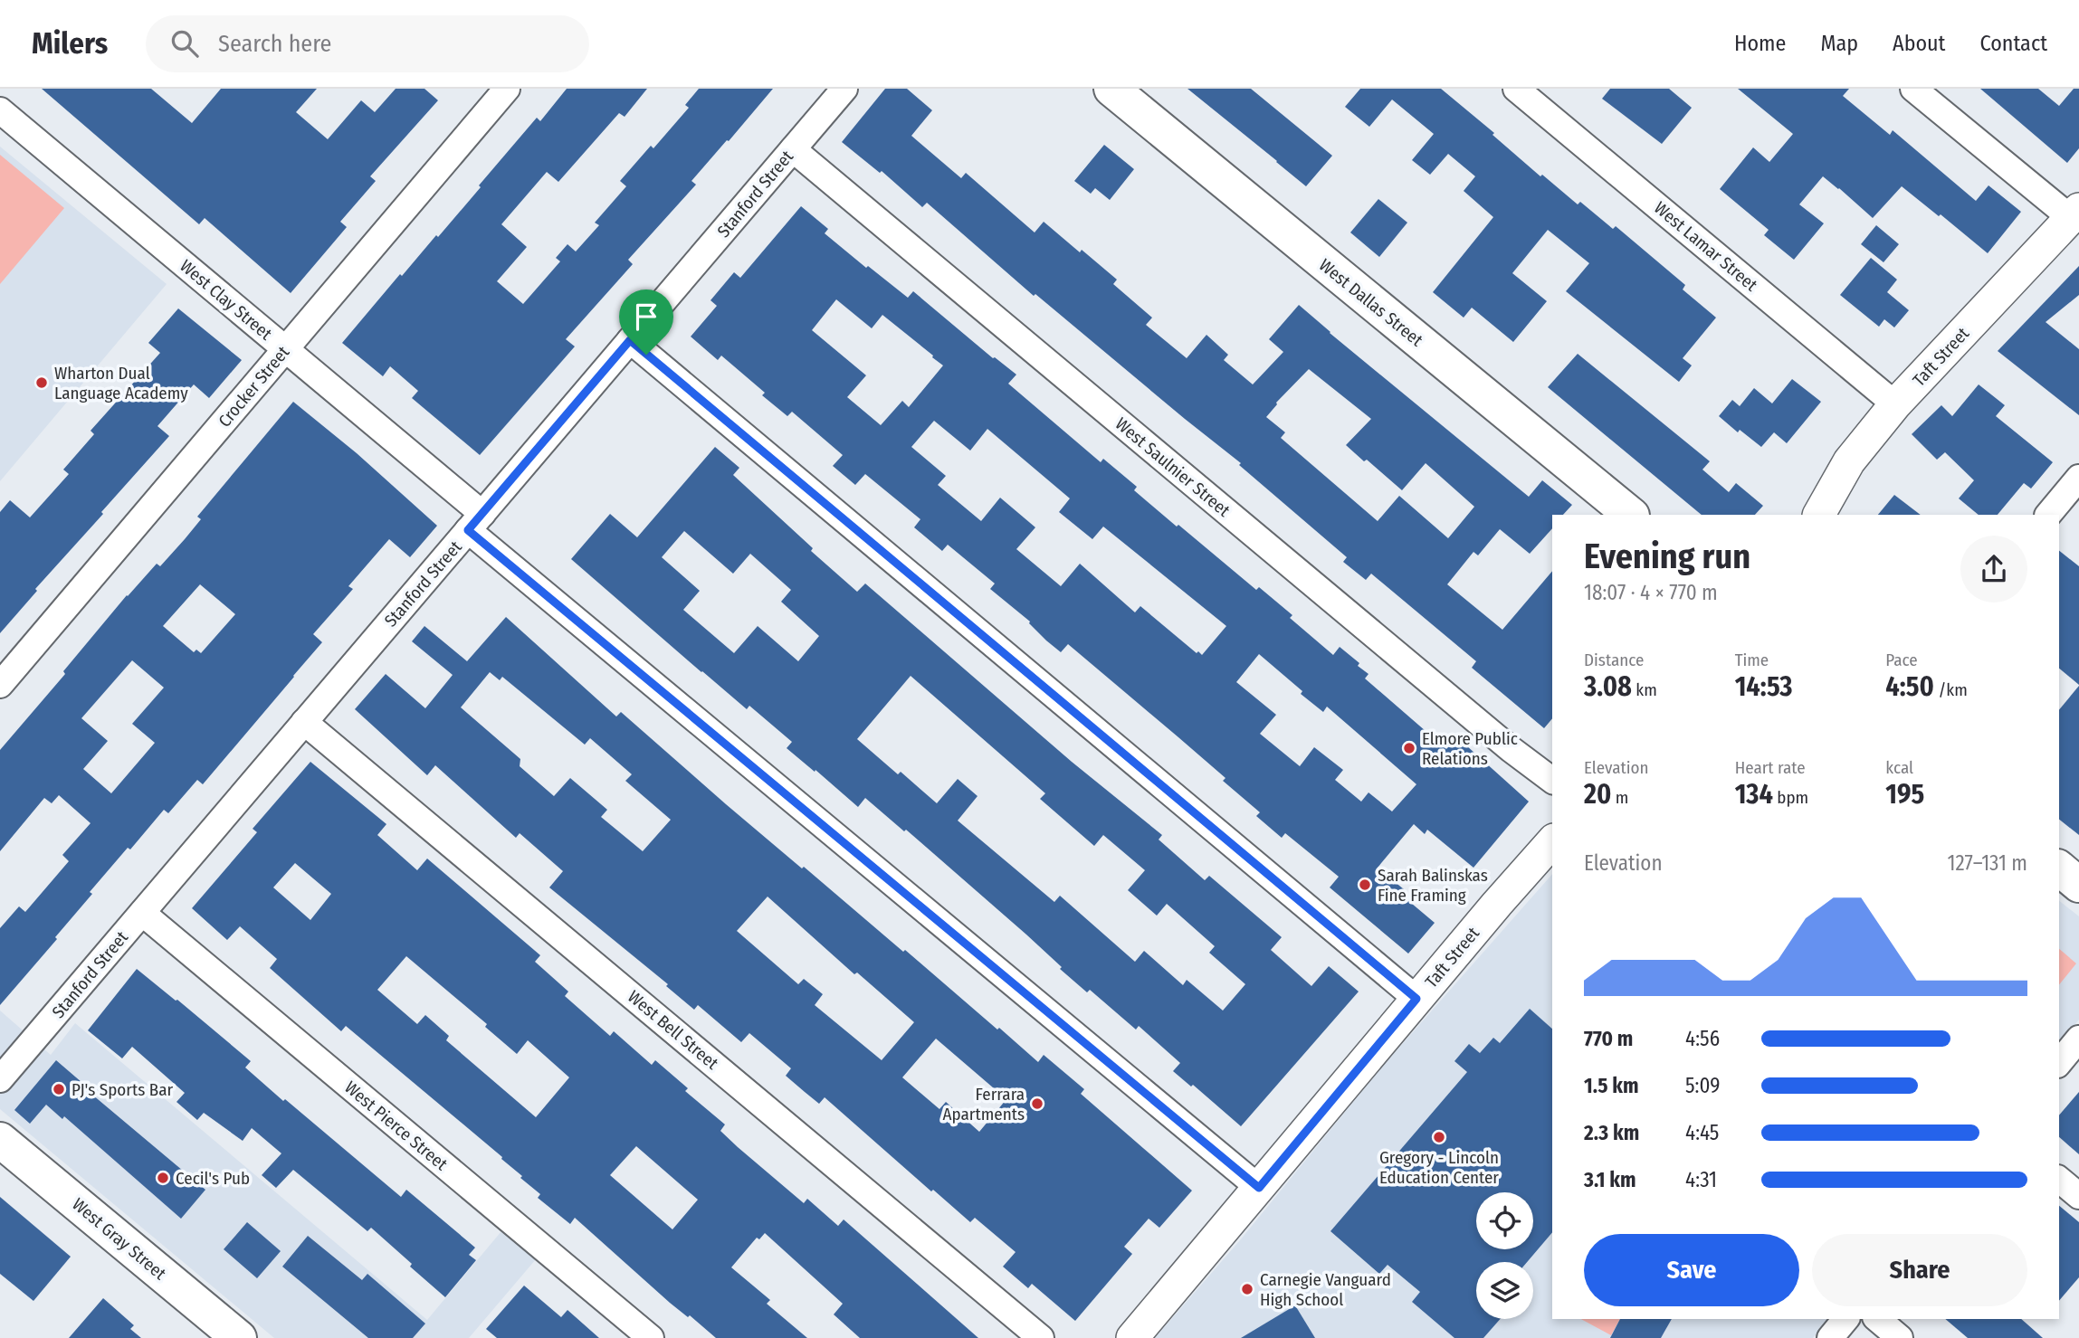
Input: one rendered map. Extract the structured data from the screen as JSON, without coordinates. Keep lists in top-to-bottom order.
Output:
{
  "streets": {
    "main road": ["West Dallas Street", "West Gray Street"],
    "street": [
      "Stanford Street",
      "West Lamar Street",
      "West Clay Street",
      "Taft Street",
      "Crocker Street",
      "West Saulnier Street",
      "West Bell Street",
      "West Pierce Street"
    ]
  },
  "crossings": [
    ["Stanford Street", "West Clay Street"],
    ["Stanford Street", "West Saulnier Street"],
    ["Stanford Street", "West Bell Street"],
    ["Stanford Street", "West Pierce Street"],
    ["West Lamar Street", "Taft Street"],
    ["West Clay Street", "Taft Street"],
    ["West Clay Street", "Crocker Street"]
  ],
  "places": [
    "Wharton Dual Language Academy",
    "Elmore Public Relations",
    "Sarah Balinskas Fine Framing",
    "PJ's Sports Bar",
    "Ferrara Apartments",
    "Gregory - Lincoln Education Center",
    "Cecil's Pub",
    "Carnegie Vanguard High School"
  ],
  "page": {
    "header": "Milers",
    "search": "Search here",
    "nav": [
      "Home",
      "Map",
      "About",
      "Contact"
    ],
    "heading": ["Evening run", "18:07 · 4 × 770 m"],
    "stats": [
      ["Distance", "3.08 km"],
      ["Time", "14:53"],
      ["Pace", "4:50 /km"],
      ["Elevation", "20 m"],
      ["Heart rate", "134 bpm"],
      ["kcal", "195"]
    ],
    "chart": ["Elevation", "127–131 m"],
    "list": [
      {
        "name": "770 m",
        "note": "4:56"
      },
      {
        "name": "1.5 km",
        "note": "5:09"
      },
      {
        "name": "2.3 km",
        "note": "4:45"
      },
      {
        "name": "3.1 km",
        "note": "4:31"
      }
    ],
    "buttons": ["Save", "Share"]
  }
}
